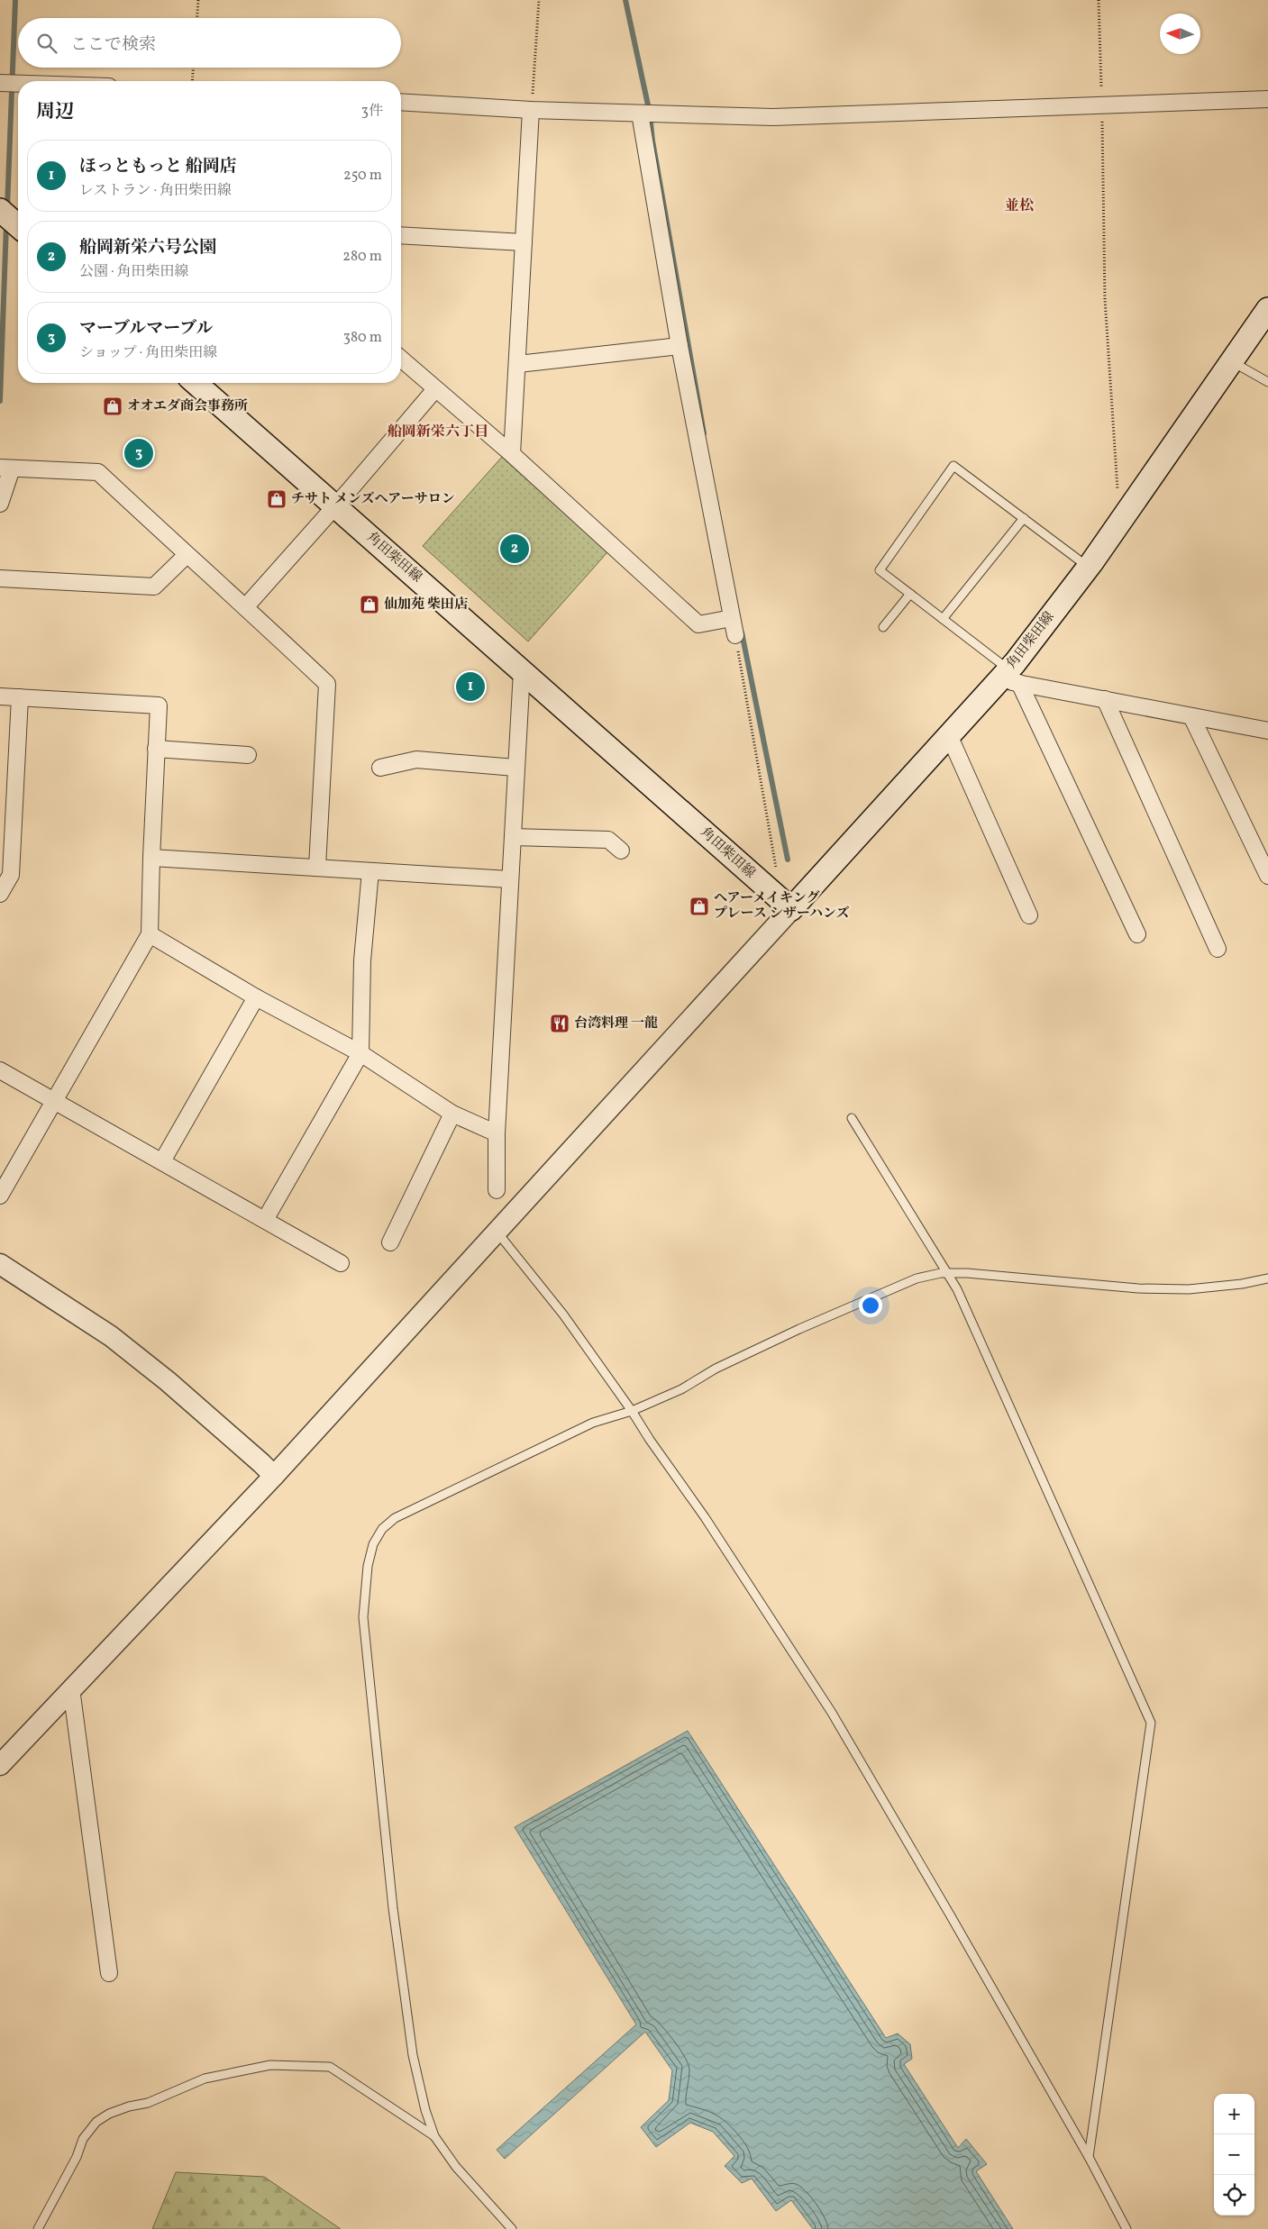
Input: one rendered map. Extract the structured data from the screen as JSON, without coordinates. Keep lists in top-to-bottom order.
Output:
{
  "streets": {
    "main road": ["角田柴田線"]
  },
  "districts": ["並松", "船岡新栄六丁目"],
  "places": {
    "shop": [
      "オオエダ商会事務所",
      "チサト メンズヘアーサロン",
      "仙加苑 柴田店",
      "ヘアーメイキング プレース シザーハンズ"
    ],
    "restaurant": ["台湾料理 一龍"]
  },
  "north": "left",
  "page": {
    "search": "ここで検索",
    "heading": ["周辺", "3件"],
    "list": [
      {
        "mark": "1",
        "name": "ほっともっと 船岡店",
        "note": "レストラン · 角田柴田線",
        "value": "250 m"
      },
      {
        "mark": "2",
        "name": "船岡新栄六号公園",
        "note": "公園 · 角田柴田線",
        "value": "280 m"
      },
      {
        "mark": "3",
        "name": "マーブルマーブル",
        "note": "ショップ · 角田柴田線",
        "value": "380 m"
      }
    ],
    "pins": ["3", "2", "1"],
    "map_buttons": ["+", "−"]
  }
}
